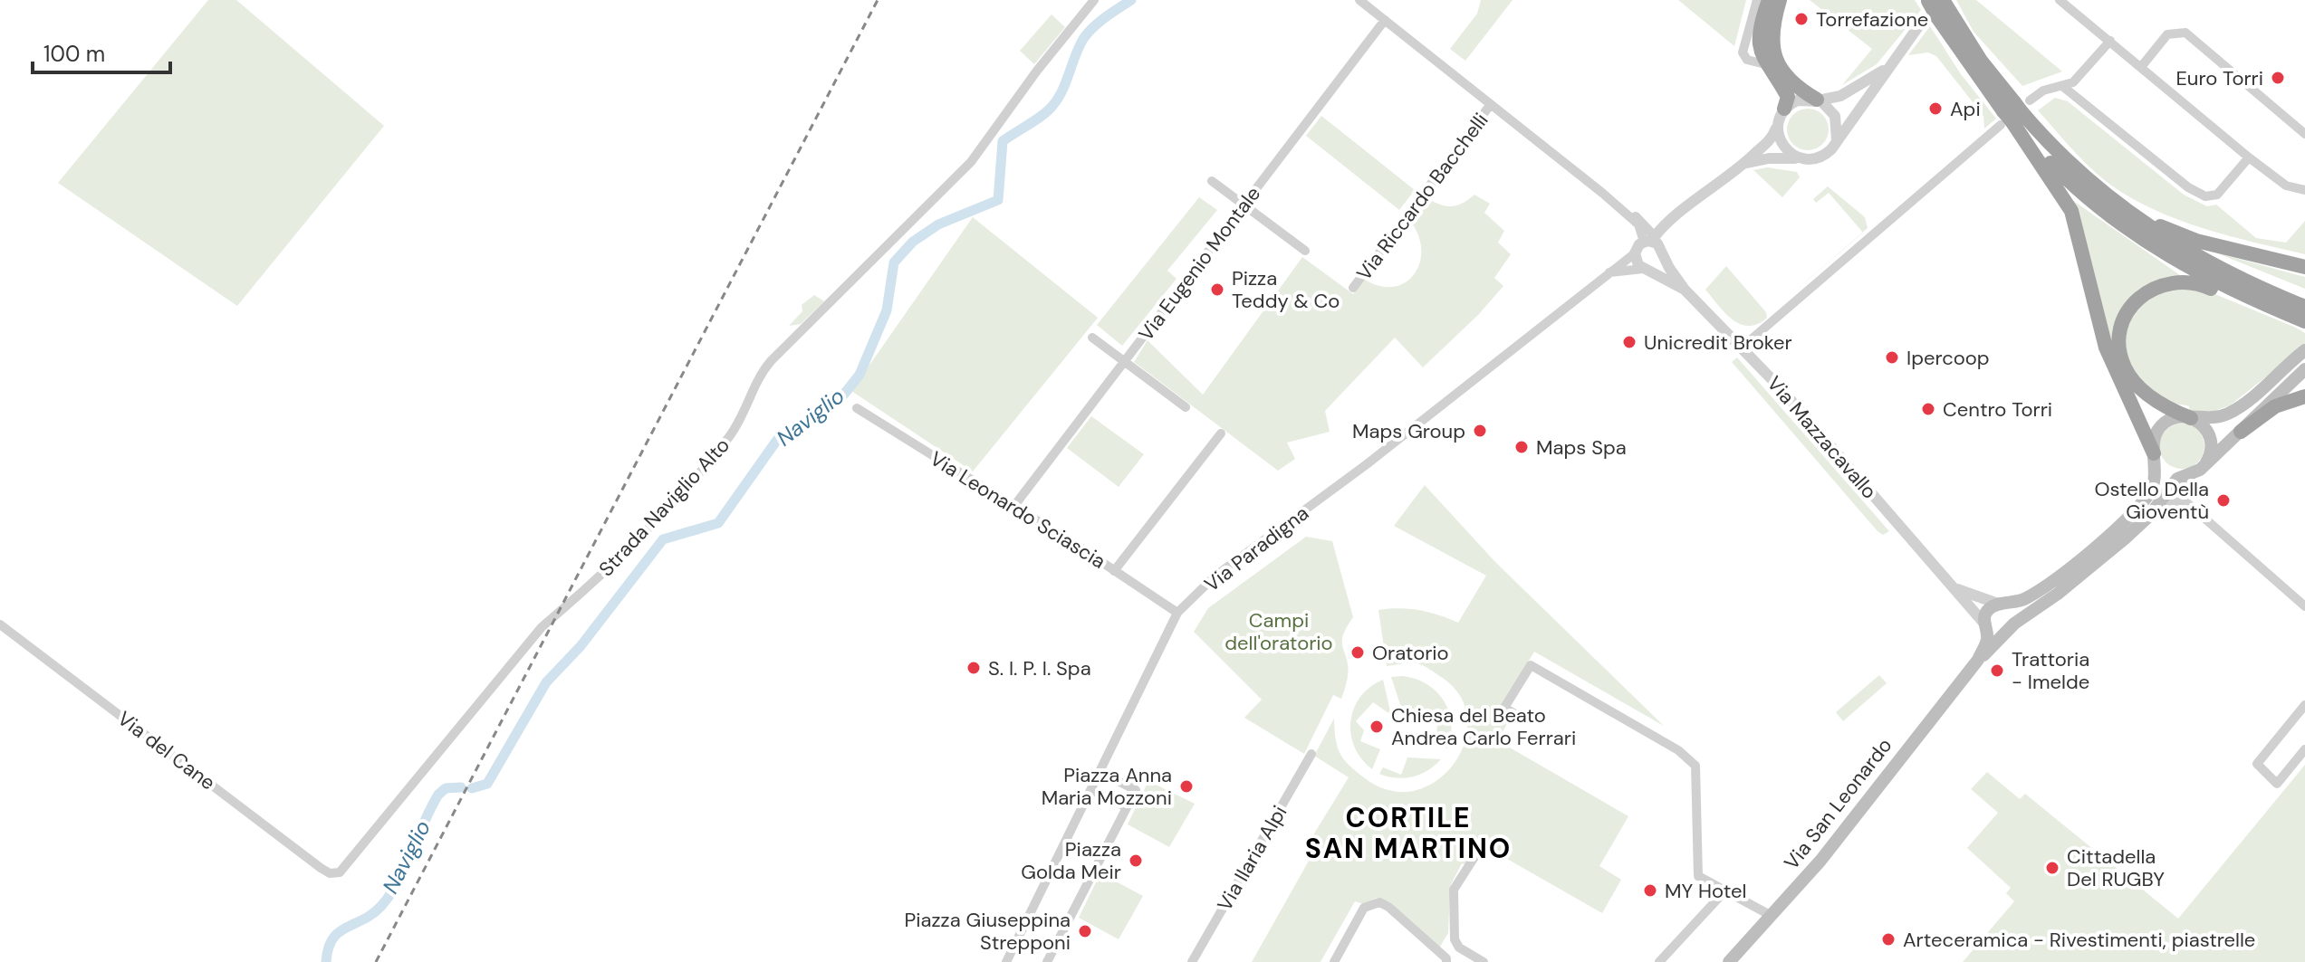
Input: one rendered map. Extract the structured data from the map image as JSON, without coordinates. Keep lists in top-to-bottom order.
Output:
{
  "streets": {
    "main road": ["Via San Leonardo"],
    "street": [
      "Via Riccardo Bacchelli",
      "Via Eugenio Montale",
      "Via Mazzacavallo",
      "Strada Naviglio Alto",
      "Via Leonardo Sciascia",
      "Via Paradigna",
      "Via del Cane",
      "Via Ilaria Alpi"
    ]
  },
  "crossings": [
    ["Via Eugenio Montale", "Via Leonardo Sciascia"],
    ["Via Mazzacavallo", "Via Paradigna"],
    ["Via Mazzacavallo", "Via San Leonardo"],
    ["Strada Naviglio Alto", "Via del Cane"],
    ["Via Leonardo Sciascia", "Via Paradigna"]
  ],
  "districts": ["CORTILE SAN MARTINO"],
  "water": ["Naviglio"],
  "parks": ["Campi dell'oratorio"],
  "places": [
    "Torrefazione",
    "Euro Torri",
    "Api",
    "Pizza Teddy & Co",
    "Unicredit Broker",
    "Ipercoop",
    "Centro Torri",
    "Maps Group",
    "Maps Spa",
    "Ostello Della Gioventù",
    "Oratorio",
    "S. I. P. I. Spa",
    "Trattoria - Imelde",
    "Chiesa del Beato Andrea Carlo Ferrari",
    "Piazza Anna Maria Mozzoni",
    "Piazza Golda Meir",
    "Cittadella Del RUGBY",
    "MY Hotel",
    "Piazza Giuseppina Strepponi",
    "Arteceramica - Rivestimenti, piastrelle"
  ],
  "scale_bar": "100 m"
}
